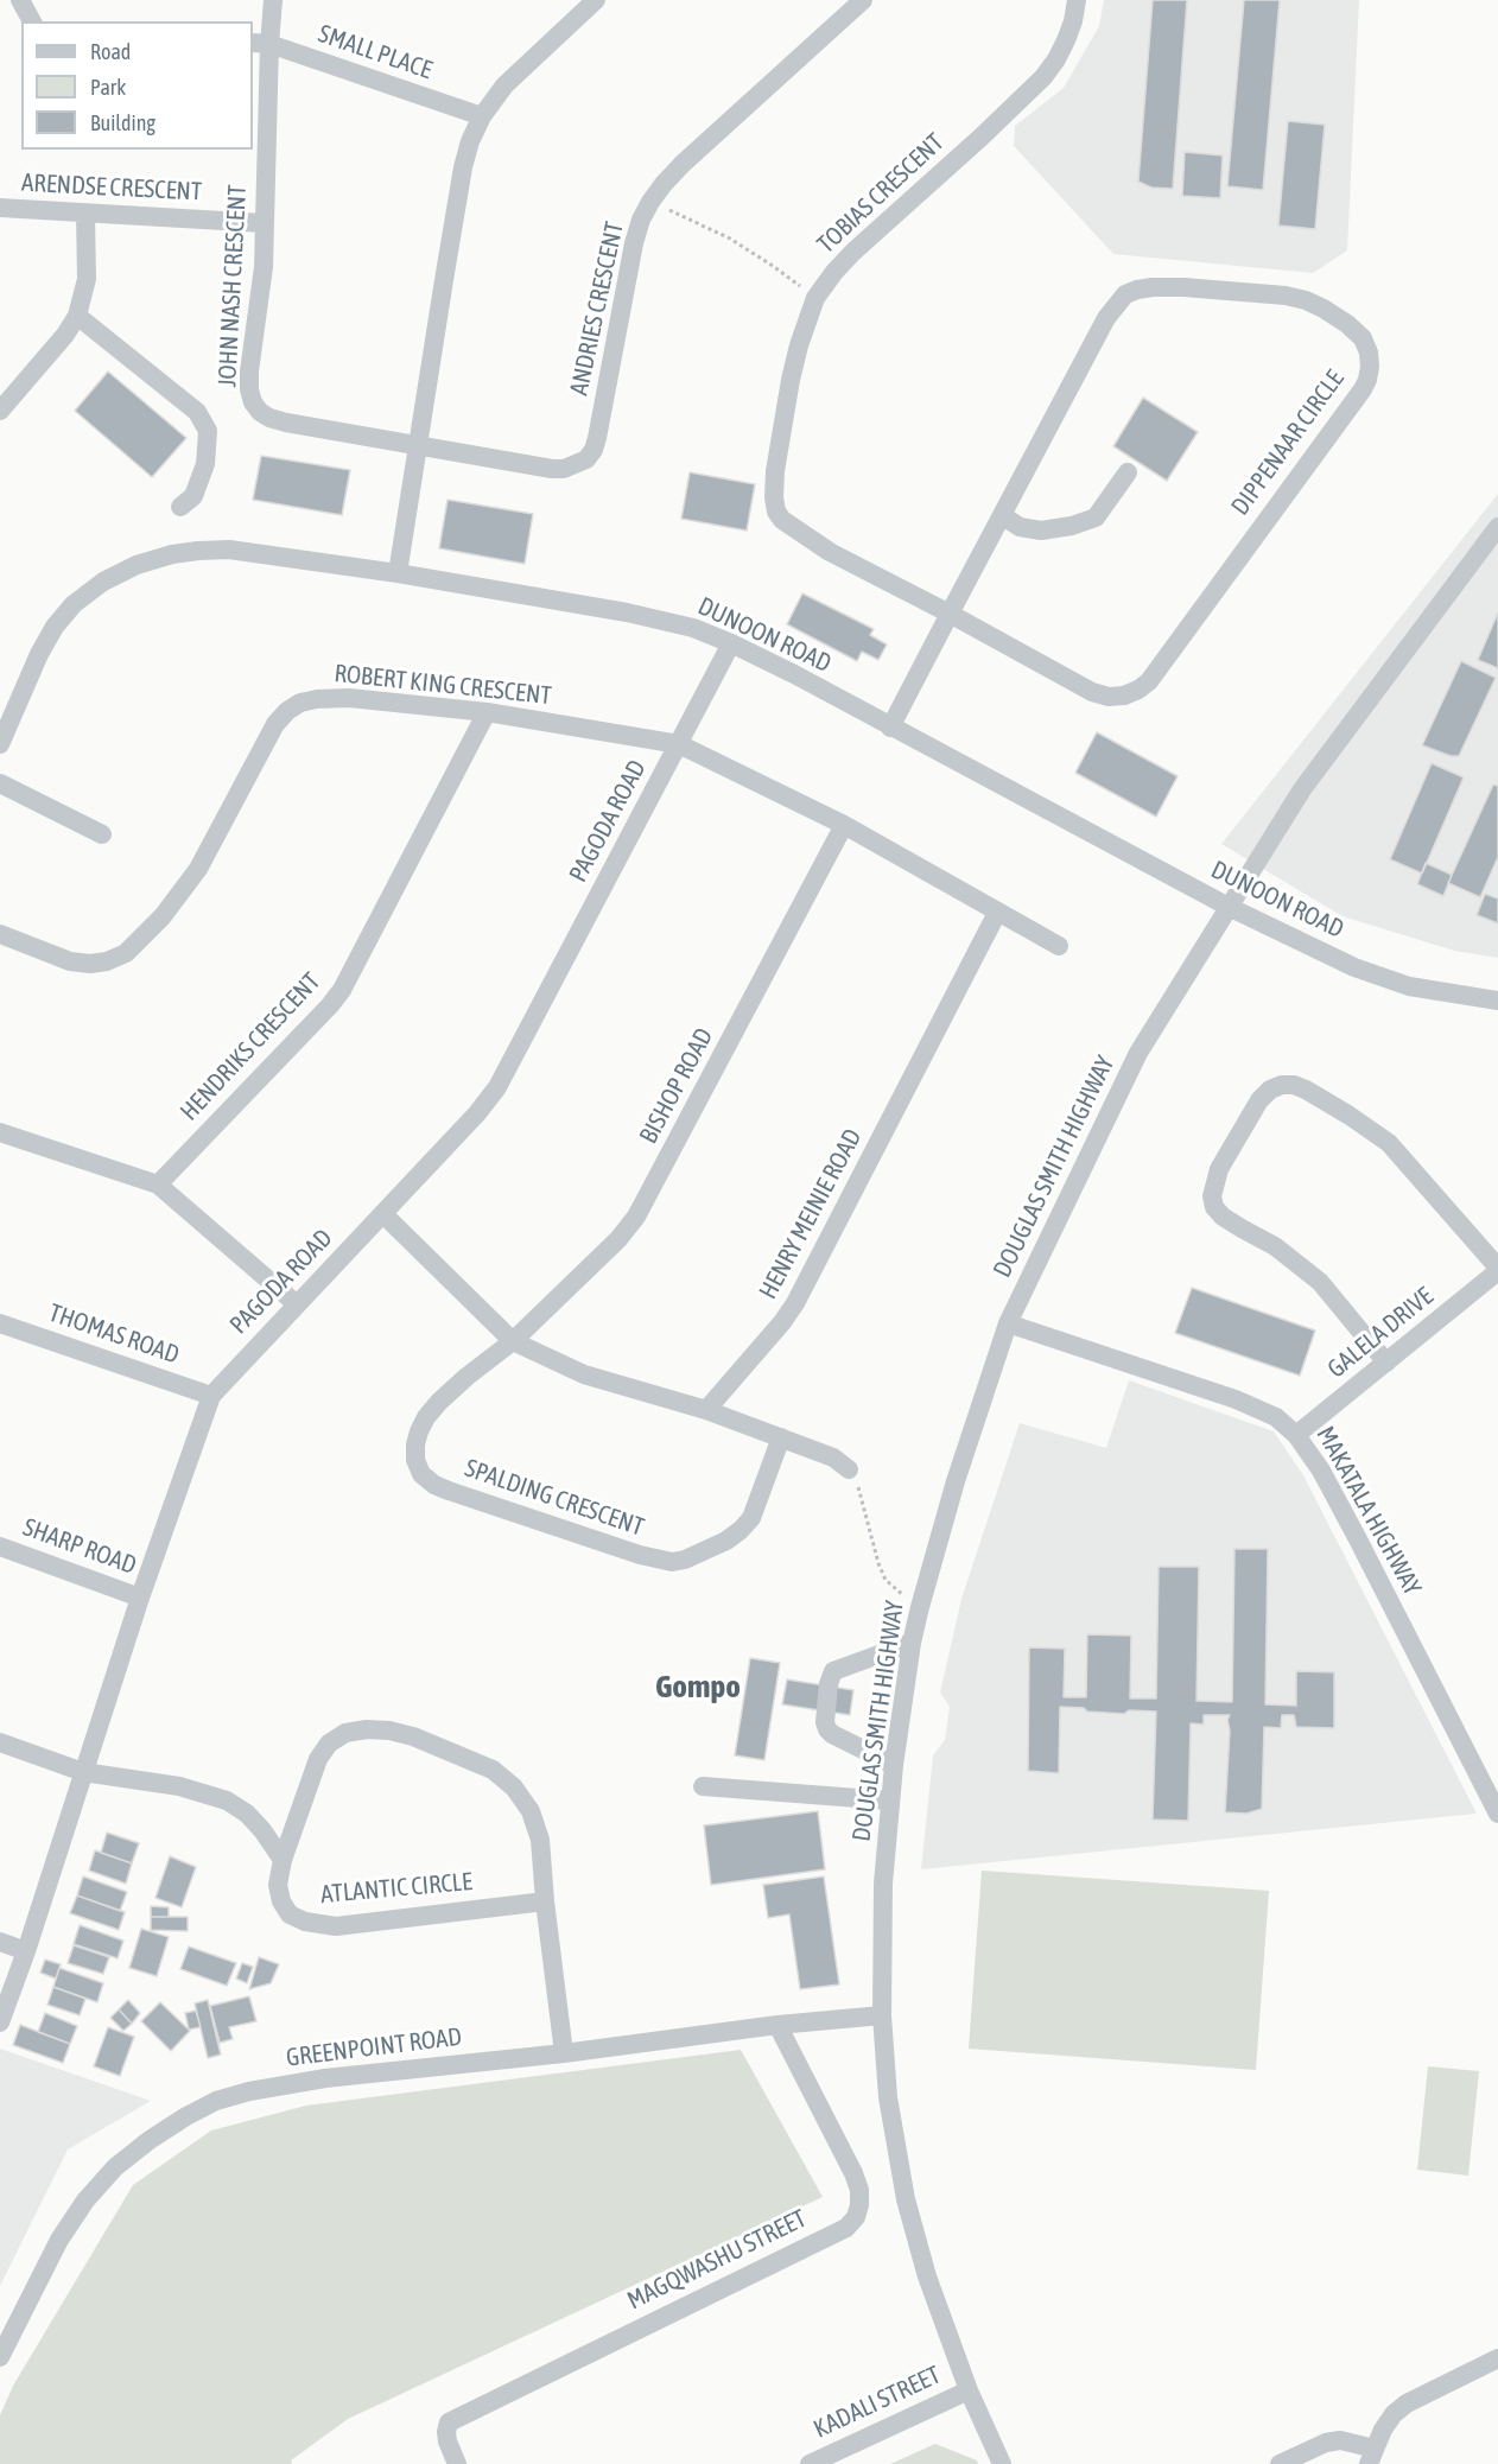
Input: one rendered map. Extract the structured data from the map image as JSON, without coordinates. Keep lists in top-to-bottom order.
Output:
{
  "streets": {
    "street": [
      "SMALL PLACE",
      "ARENDSE CRESCENT",
      "TOBIAS CRESCENT",
      "JOHN NASH CRESCENT",
      "ANDRIES CRESCENT",
      "DIPPENAAR CIRCLE",
      "DUNOON ROAD",
      "ROBERT KING CRESCENT",
      "PAGODA ROAD",
      "HENDRIKS CRESCENT",
      "BISHOP ROAD",
      "DOUGLAS SMITH HIGHWAY",
      "HENRY MEINIE ROAD",
      "GALELA DRIVE",
      "THOMAS ROAD",
      "SPALDING CRESCENT",
      "MAKATALA HIGHWAY",
      "SHARP ROAD",
      "ATLANTIC CIRCLE",
      "GREENPOINT ROAD",
      "MAGQWASHU STREET",
      "KADALI STREET"
    ]
  },
  "crossings": [
    ["SMALL PLACE", "JOHN NASH CRESCENT"],
    ["ARENDSE CRESCENT", "JOHN NASH CRESCENT"],
    ["TOBIAS CRESCENT", "DIPPENAAR CIRCLE"],
    ["JOHN NASH CRESCENT", "ANDRIES CRESCENT"],
    ["DIPPENAAR CIRCLE", "DUNOON ROAD"],
    ["DUNOON ROAD", "PAGODA ROAD"],
    ["DUNOON ROAD", "DOUGLAS SMITH HIGHWAY"],
    ["ROBERT KING CRESCENT", "PAGODA ROAD"],
    ["ROBERT KING CRESCENT", "HENDRIKS CRESCENT"],
    ["PAGODA ROAD", "THOMAS ROAD"],
    ["PAGODA ROAD", "SHARP ROAD"],
    ["BISHOP ROAD", "SPALDING CRESCENT"],
    ["DOUGLAS SMITH HIGHWAY", "MAKATALA HIGHWAY"],
    ["DOUGLAS SMITH HIGHWAY", "GREENPOINT ROAD"],
    ["DOUGLAS SMITH HIGHWAY", "KADALI STREET"],
    ["GALELA DRIVE", "MAKATALA HIGHWAY"],
    ["ATLANTIC CIRCLE", "GREENPOINT ROAD"],
    ["GREENPOINT ROAD", "MAGQWASHU STREET"]
  ],
  "districts": ["Gompo"],
  "legend": ["Road", "Park", "Building"]
}
